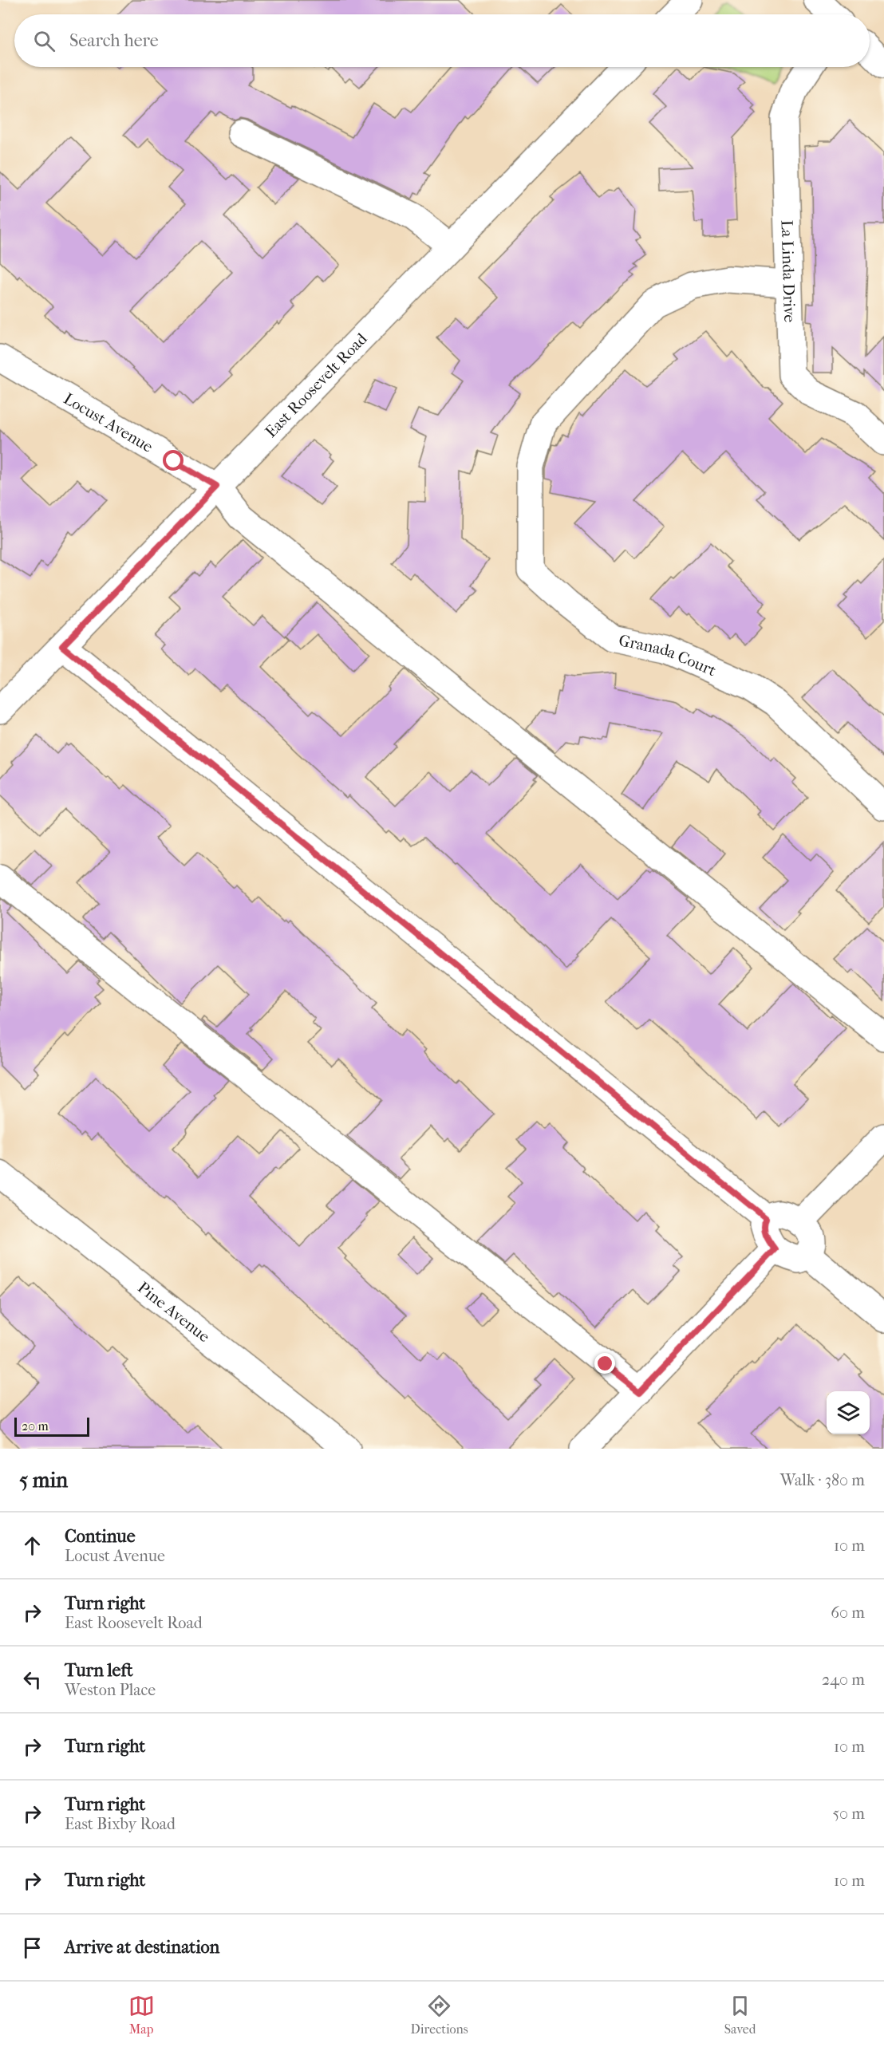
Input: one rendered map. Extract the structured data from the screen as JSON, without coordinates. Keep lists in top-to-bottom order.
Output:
{
  "streets": {
    "street": [
      "La Linda Drive",
      "East Roosevelt Road",
      "Locust Avenue",
      "Granada Court",
      "Pine Avenue"
    ]
  },
  "crossings": [
    ["La Linda Drive", "Granada Court"],
    ["East Roosevelt Road", "Locust Avenue"]
  ],
  "scale_bar": "20 m",
  "page": {
    "search": "Search here",
    "scale": "20 m",
    "heading": ["5 min", "Walk · 380 m"],
    "list": [
      ["Continue", "Locust Avenue", "10 m"],
      ["Turn right", "East Roosevelt Road", "60 m"],
      ["Turn left", "Weston Place", "240 m"],
      ["Turn right", "10 m"],
      ["Turn right", "East Bixby Road", "50 m"],
      ["Turn right", "10 m"],
      "Arrive at destination"
    ],
    "nav": ["Map", "Directions", "Saved"]
  }
}
